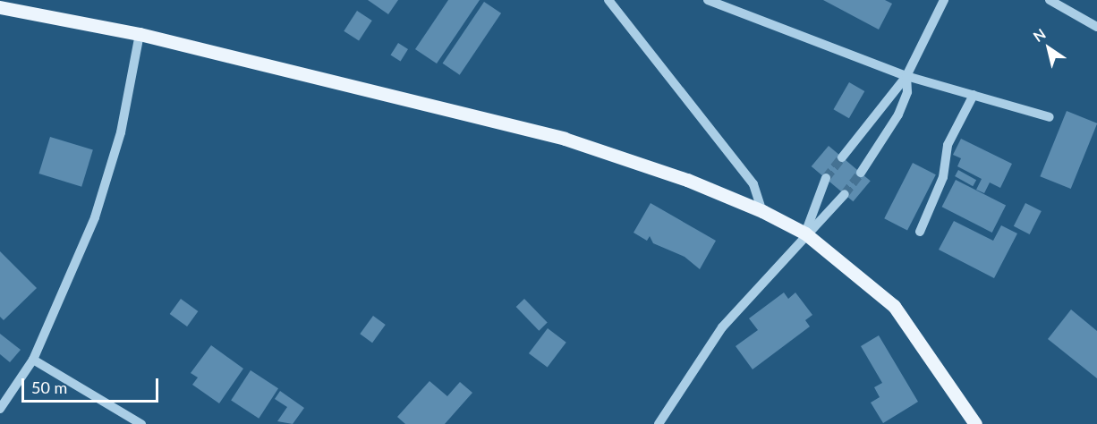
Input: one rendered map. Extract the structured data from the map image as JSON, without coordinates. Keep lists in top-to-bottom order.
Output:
{
  "scale_bar": "50 m",
  "north": "top left"
}
